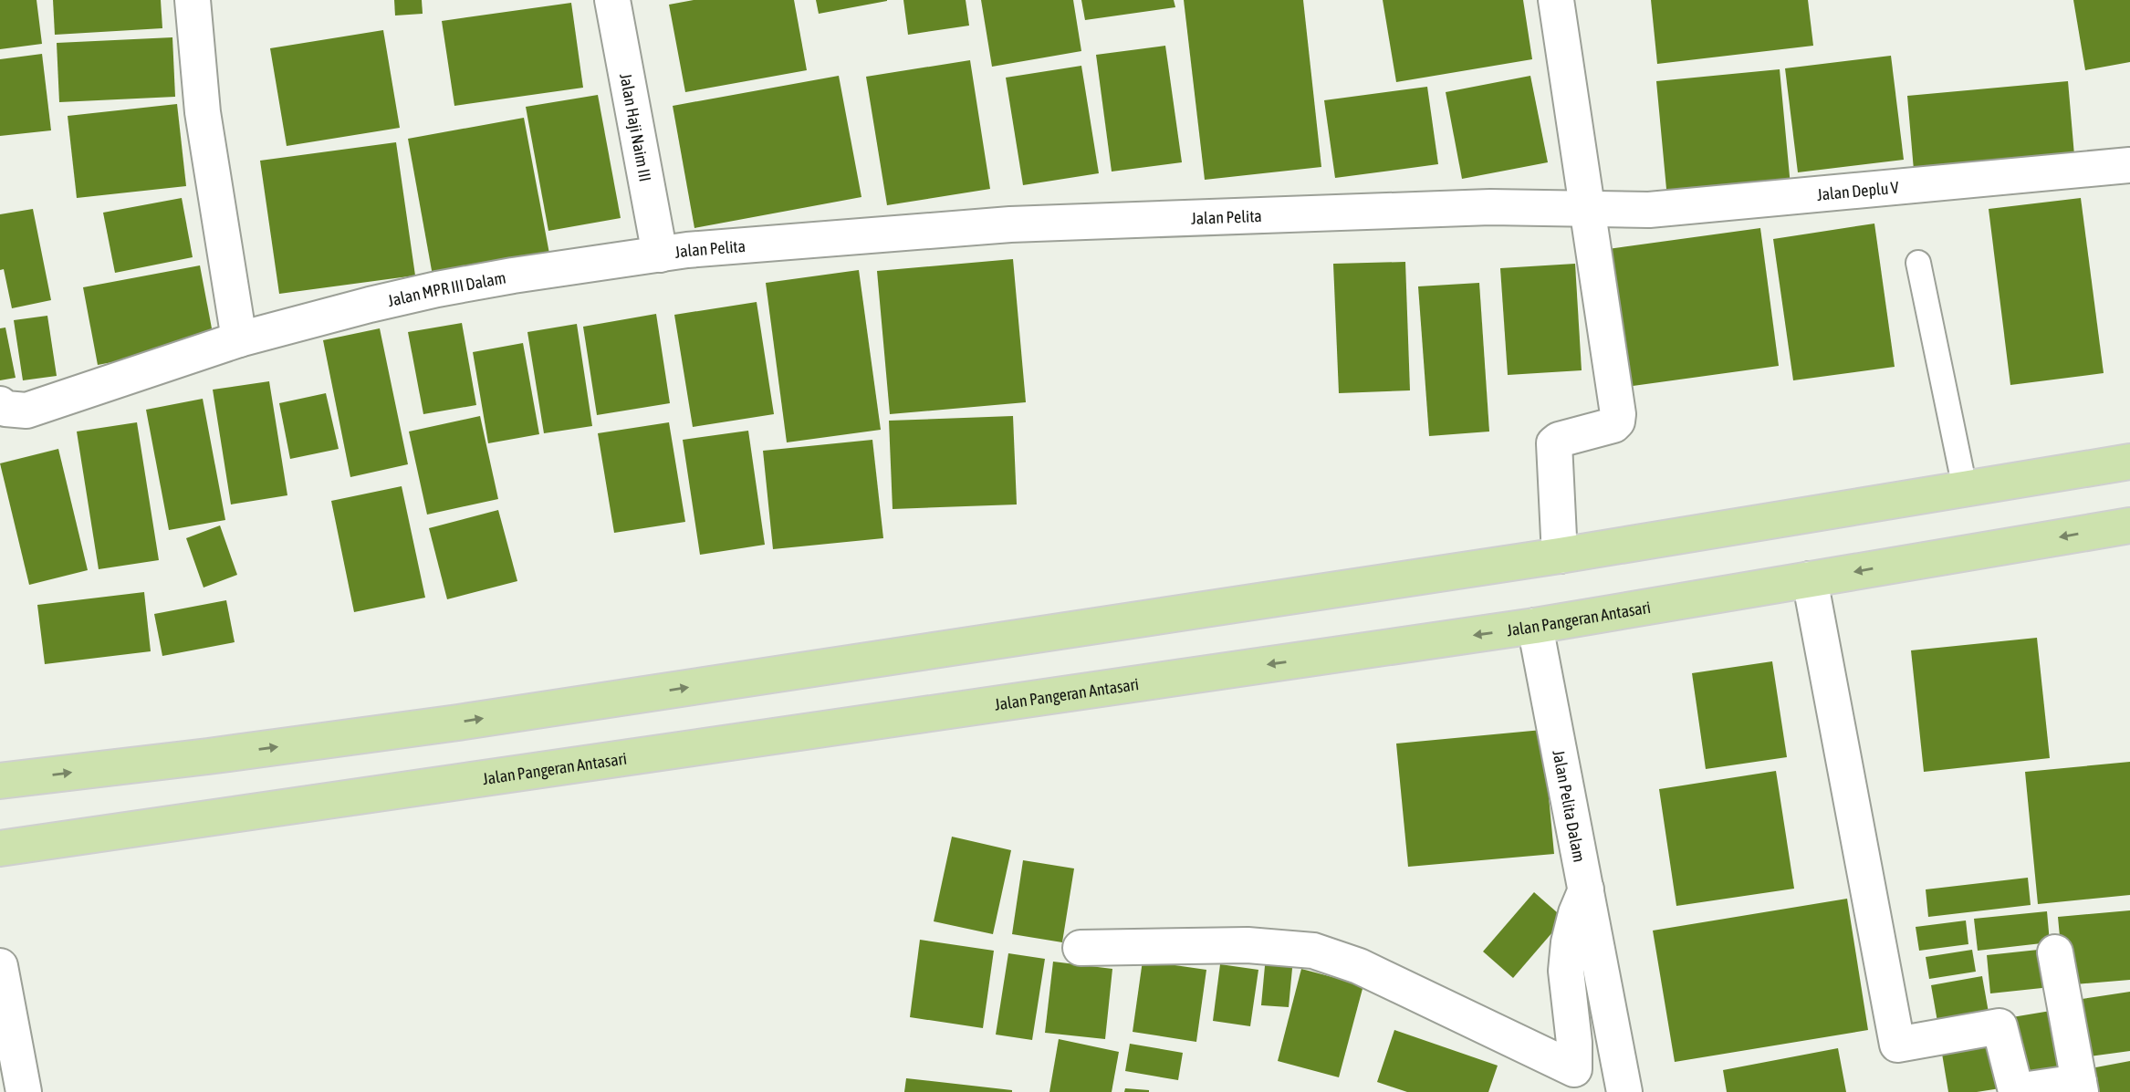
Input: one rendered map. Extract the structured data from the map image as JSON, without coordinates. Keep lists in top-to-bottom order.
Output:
{
  "streets": {
    "main road": ["Jalan Pangeran Antasari"],
    "street": [
      "Jalan Haji Naim III",
      "Jalan Deplu V",
      "Jalan Pelita",
      "Jalan MPR III Dalam",
      "Jalan Pelita Dalam"
    ]
  },
  "crossings": [
    ["Jalan Haji Naim III", "Jalan Pelita"],
    ["Jalan Haji Naim III", "Jalan MPR III Dalam"],
    ["Jalan Deplu V", "Jalan Pelita"],
    ["Jalan Pelita", "Jalan MPR III Dalam"],
    ["Jalan Pangeran Antasari", "Jalan Pelita Dalam"]
  ]
}
